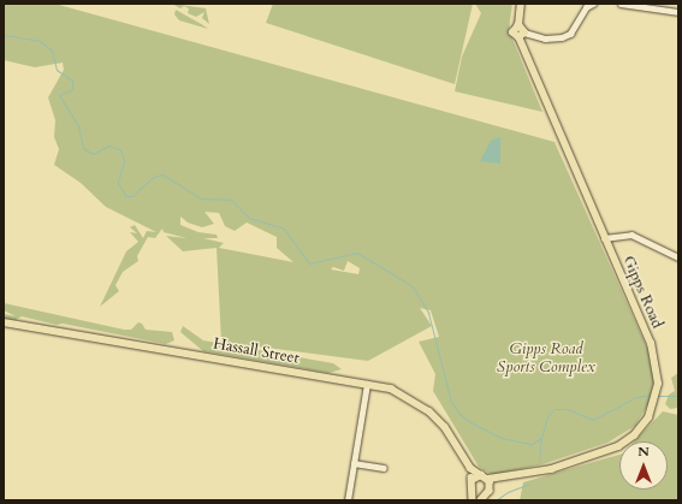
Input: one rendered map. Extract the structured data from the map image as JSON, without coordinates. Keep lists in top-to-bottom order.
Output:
{
  "streets": {
    "main road": ["Gipps Road", "Hassall Street"]
  },
  "crossings": [
    ["Gipps Road", "Hassall Street"]
  ],
  "parks": ["Gipps Road Sports Complex"],
  "north": "top"
}
